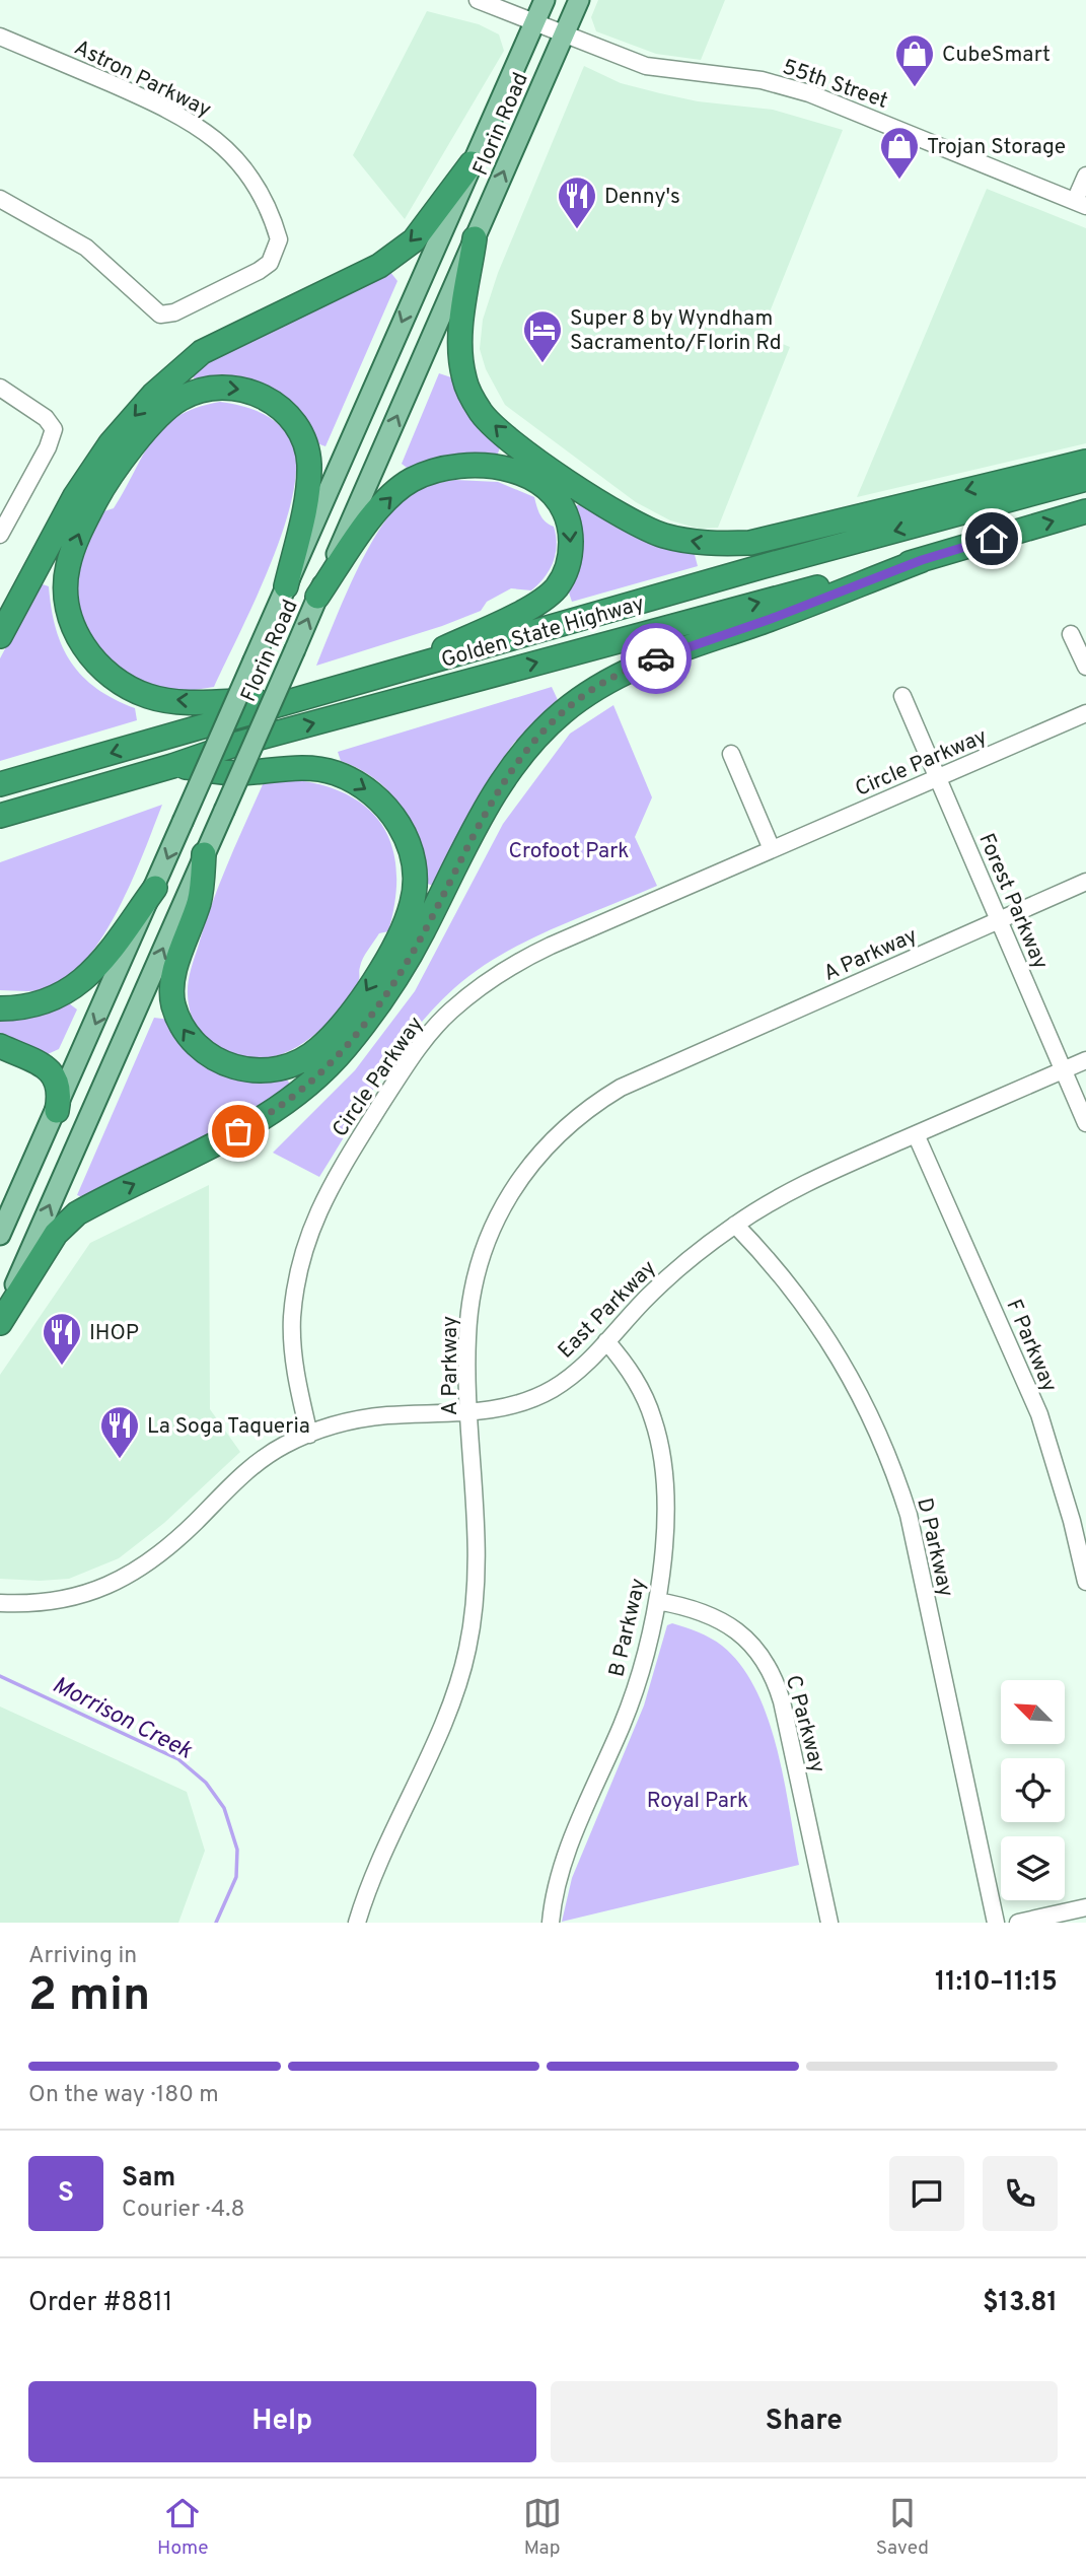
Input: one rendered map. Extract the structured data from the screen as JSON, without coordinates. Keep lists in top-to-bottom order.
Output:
{
  "streets": {
    "highway": ["Golden State Highway"],
    "main road": ["Florin Road"],
    "street": [
      "Astron Parkway",
      "55th Street",
      "Circle Parkway",
      "Forest Parkway",
      "A Parkway",
      "East Parkway",
      "F Parkway",
      "D Parkway",
      "B Parkway",
      "C Parkway"
    ]
  },
  "crossings": [
    ["55th Street", "Florin Road"],
    ["Circle Parkway", "Forest Parkway"],
    ["Circle Parkway", "East Parkway"],
    ["Forest Parkway", "A Parkway"],
    ["Forest Parkway", "East Parkway"],
    ["A Parkway", "East Parkway"],
    ["East Parkway", "F Parkway"],
    ["East Parkway", "D Parkway"],
    ["East Parkway", "B Parkway"],
    ["B Parkway", "C Parkway"]
  ],
  "water": ["Morrison Creek"],
  "parks": ["Crofoot Park", "Royal Park"],
  "places": {
    "shop": ["CubeSmart", "Trojan Storage"],
    "restaurant": ["Denny's", "IHOP", "La Soga Taqueria"],
    "hotel": ["Super 8 by Wyndham Sacramento/Florin Rd"]
  },
  "north": "top left",
  "page": {
    "heading": ["2 min", "Arriving in", "11:10–11:15"],
    "panel": [
      "Sam",
      "Courier · 4.8",
      "Order #8811",
      "$13.81"
    ],
    "bar": "On the way · 180 m",
    "round": "S",
    "buttons": ["Help", "Share"],
    "tabs": ["Home", "Map", "Saved"]
  }
}
